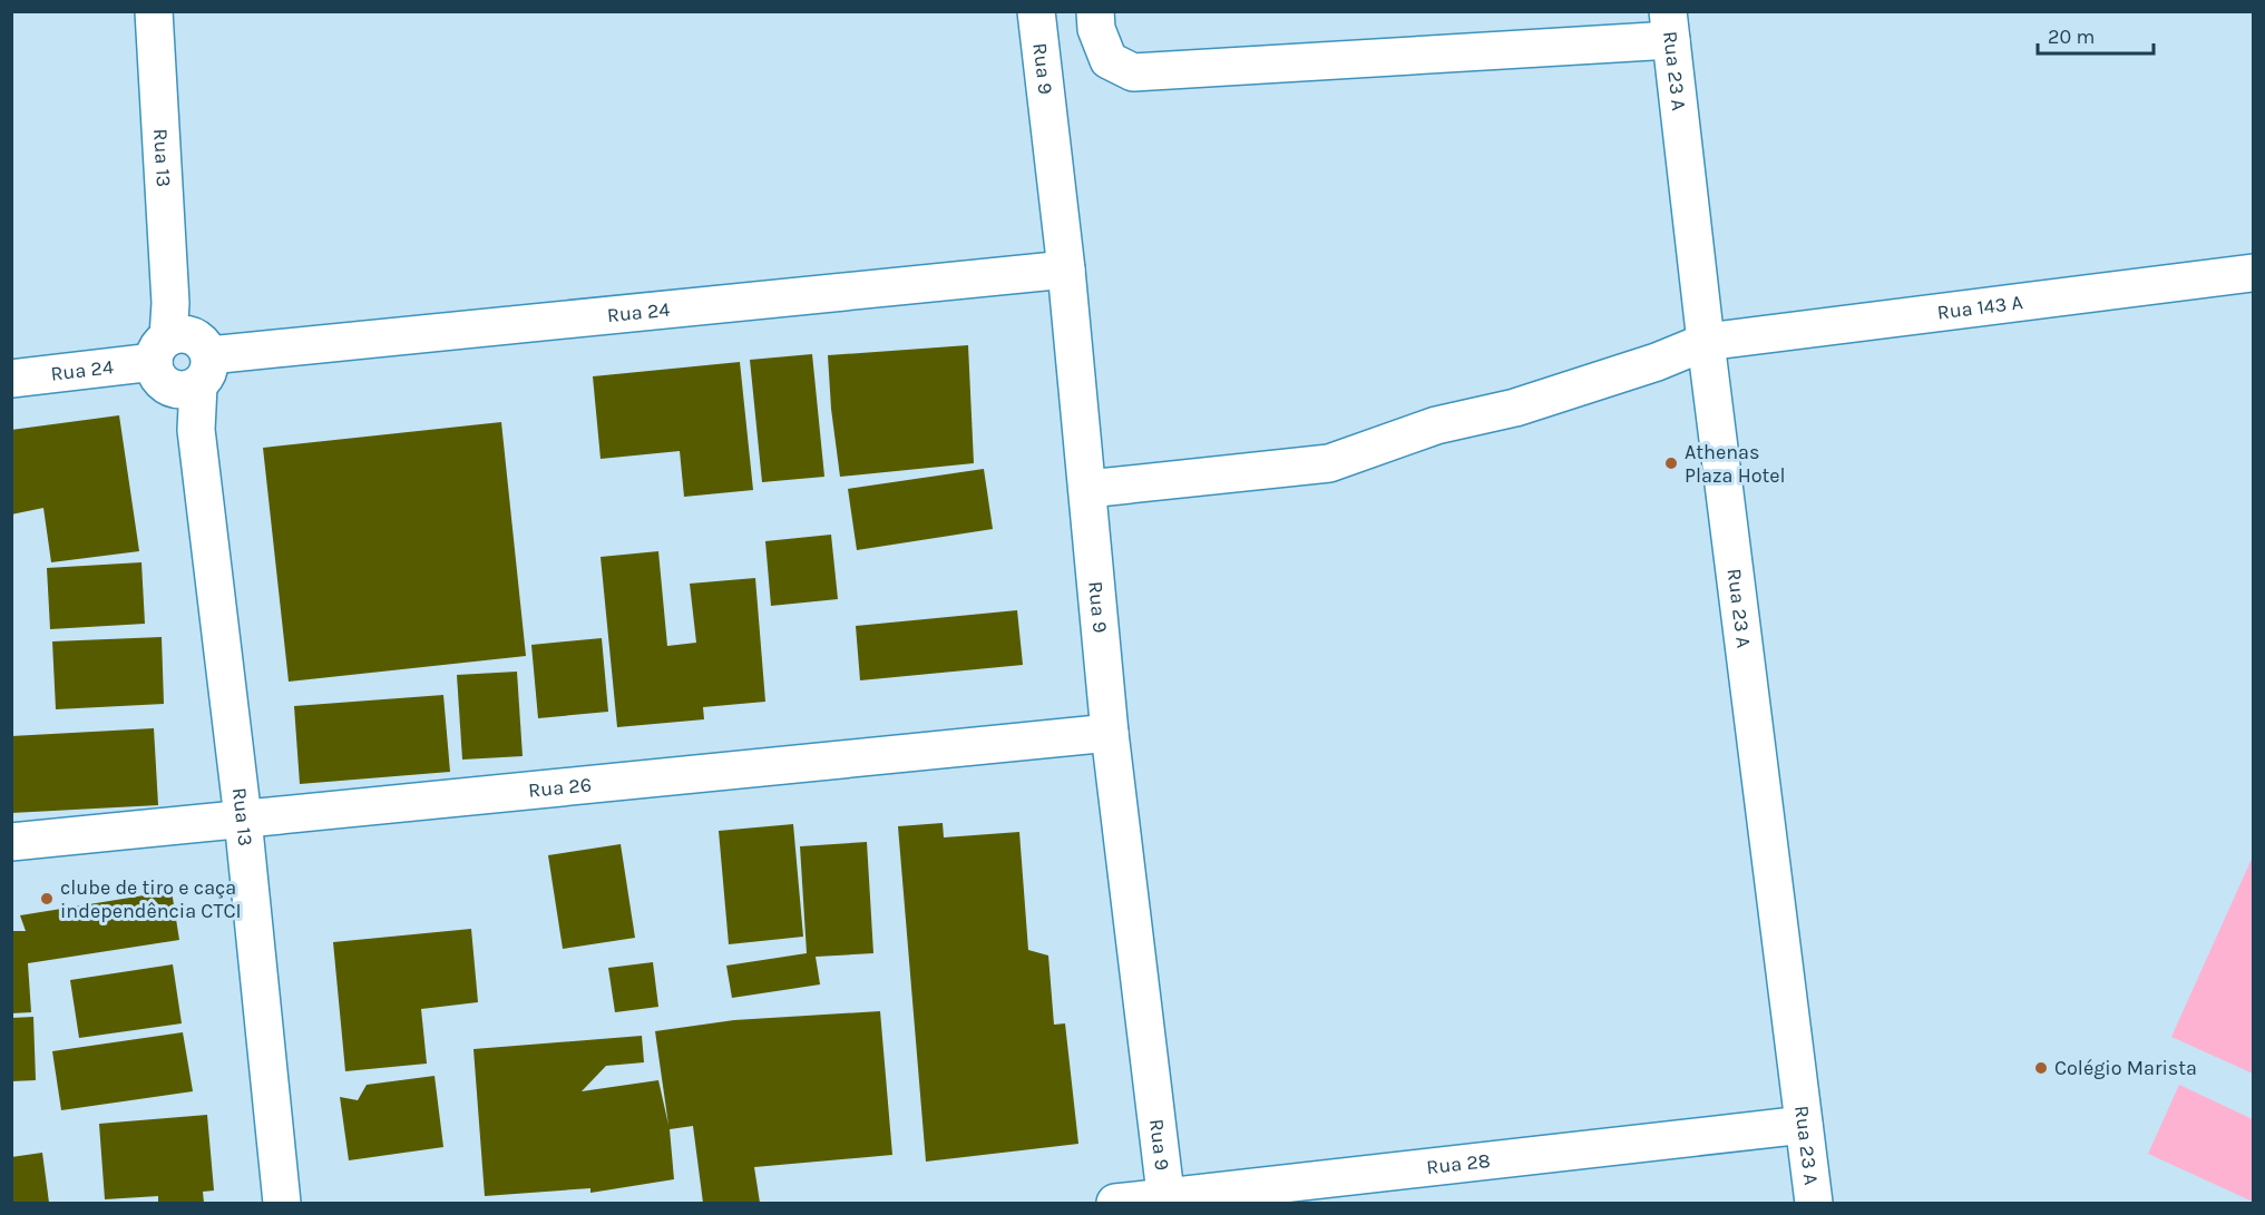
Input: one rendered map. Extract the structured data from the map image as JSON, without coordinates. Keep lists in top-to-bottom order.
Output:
{
  "streets": {
    "street": [
      "Rua 9",
      "Rua 23 A",
      "Rua 13",
      "Rua 143 A",
      "Rua 24",
      "Rua 26",
      "Rua 28"
    ]
  },
  "crossings": [
    ["Rua 9", "Rua 143 A"],
    ["Rua 9", "Rua 24"],
    ["Rua 9", "Rua 26"],
    ["Rua 9", "Rua 28"],
    ["Rua 23 A", "Rua 143 A"],
    ["Rua 23 A", "Rua 28"],
    ["Rua 13", "Rua 24"],
    ["Rua 13", "Rua 26"]
  ],
  "places": ["Athenas Plaza Hotel", "clube de tiro e caça independência CTCI", "Colégio Marista"],
  "scale_bar": "20 m"
}
